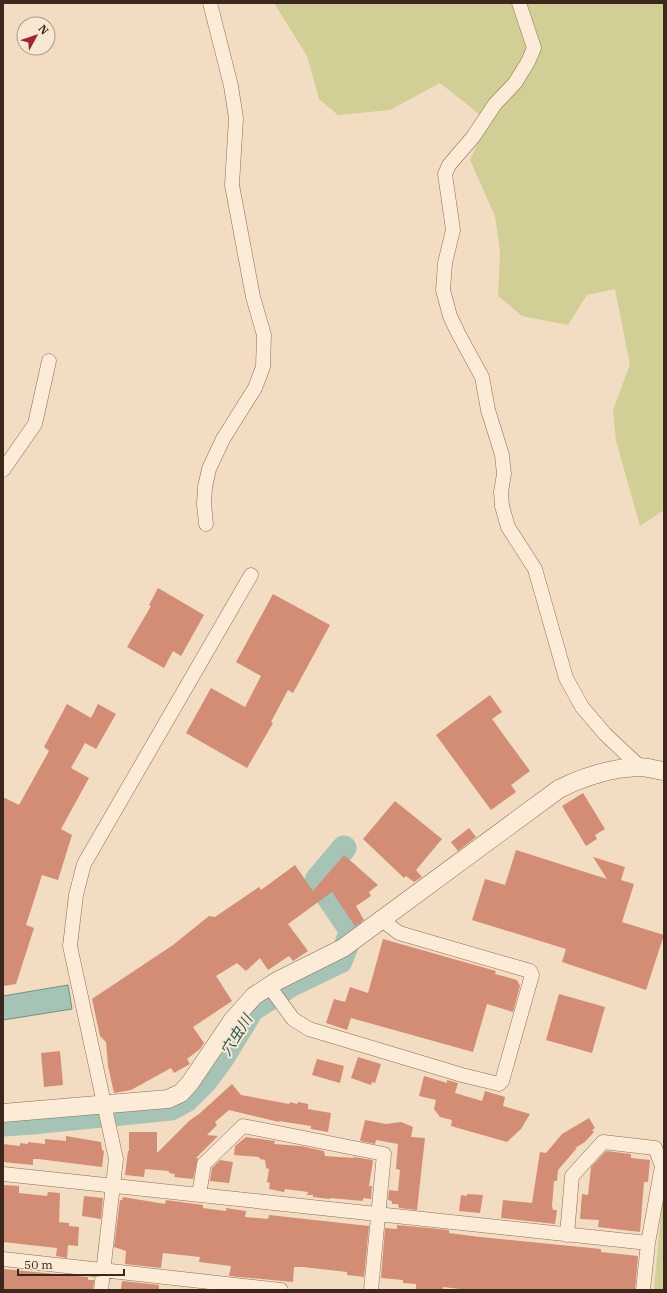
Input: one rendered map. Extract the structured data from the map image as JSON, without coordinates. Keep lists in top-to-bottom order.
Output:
{
  "water": ["穴虫川"],
  "scale_bar": "50 m",
  "north": "top right"
}
